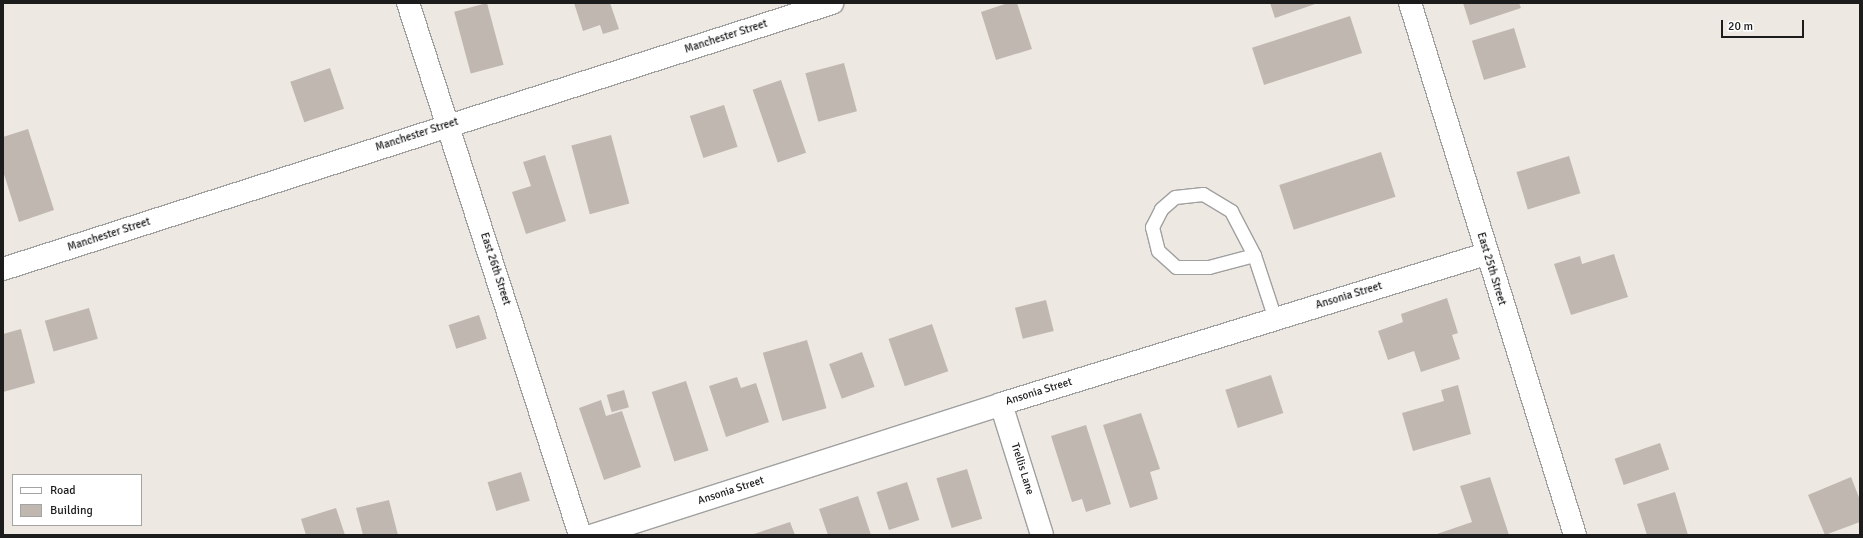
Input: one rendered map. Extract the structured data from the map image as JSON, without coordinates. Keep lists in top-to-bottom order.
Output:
{
  "streets": {
    "street": [
      "Manchester Street",
      "East 26th Street",
      "East 25th Street",
      "Ansonia Street",
      "Trellis Lane"
    ]
  },
  "crossings": [
    ["Manchester Street", "East 26th Street"],
    ["East 25th Street", "Ansonia Street"],
    ["Ansonia Street", "Trellis Lane"]
  ],
  "legend": ["Road", "Building"],
  "scale_bar": "20 m"
}
